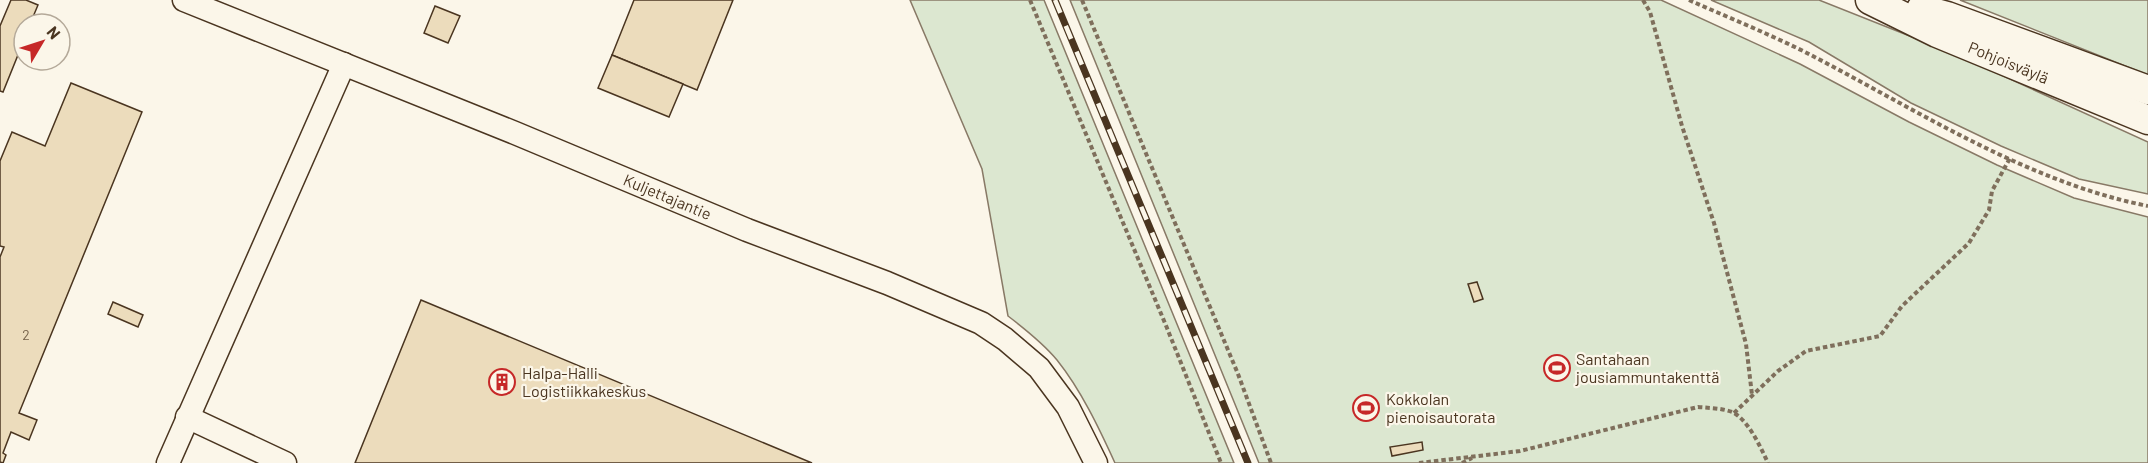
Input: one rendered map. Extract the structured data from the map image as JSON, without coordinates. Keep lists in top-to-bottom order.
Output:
{
  "streets": {
    "main road": ["Pohjoisväylä"],
    "street": ["Kuljettajantie"]
  },
  "places": {
    "sports": ["Santahaan jousiammuntakenttä", "Kokkolan pienoisautorata"],
    "building": ["Halpa-Halli Logistiikkakeskus"]
  },
  "house_numbers": ["2"],
  "north": "top right"
}
